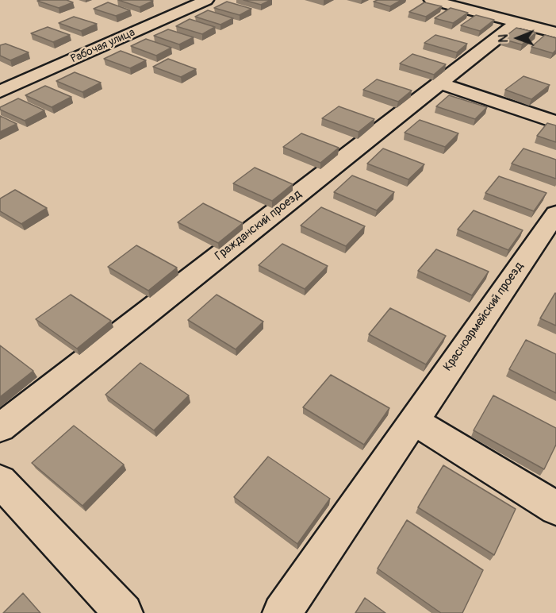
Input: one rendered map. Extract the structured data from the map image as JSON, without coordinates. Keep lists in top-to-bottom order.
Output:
{
  "streets": {
    "street": ["Рабочая улица", "Гражданский проезд", "Красноармейский проезд"]
  },
  "north": "left"
}
